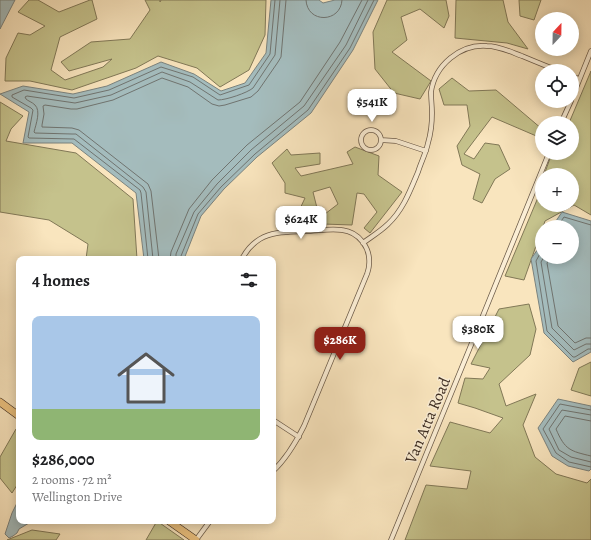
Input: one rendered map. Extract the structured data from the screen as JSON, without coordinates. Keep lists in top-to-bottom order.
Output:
{
  "streets": {
    "street": ["Van Atta Road"]
  },
  "north": "top",
  "page": {
    "map_buttons": ["+", "−"],
    "price": [
      "$541K",
      "$624K",
      "$380K",
      "$286K"
    ],
    "heading": "4 homes",
    "list": [
      {
        "name": "$286,000",
        "note": "2 rooms · 72 m² · Wellington Drive"
      }
    ]
  }
}
